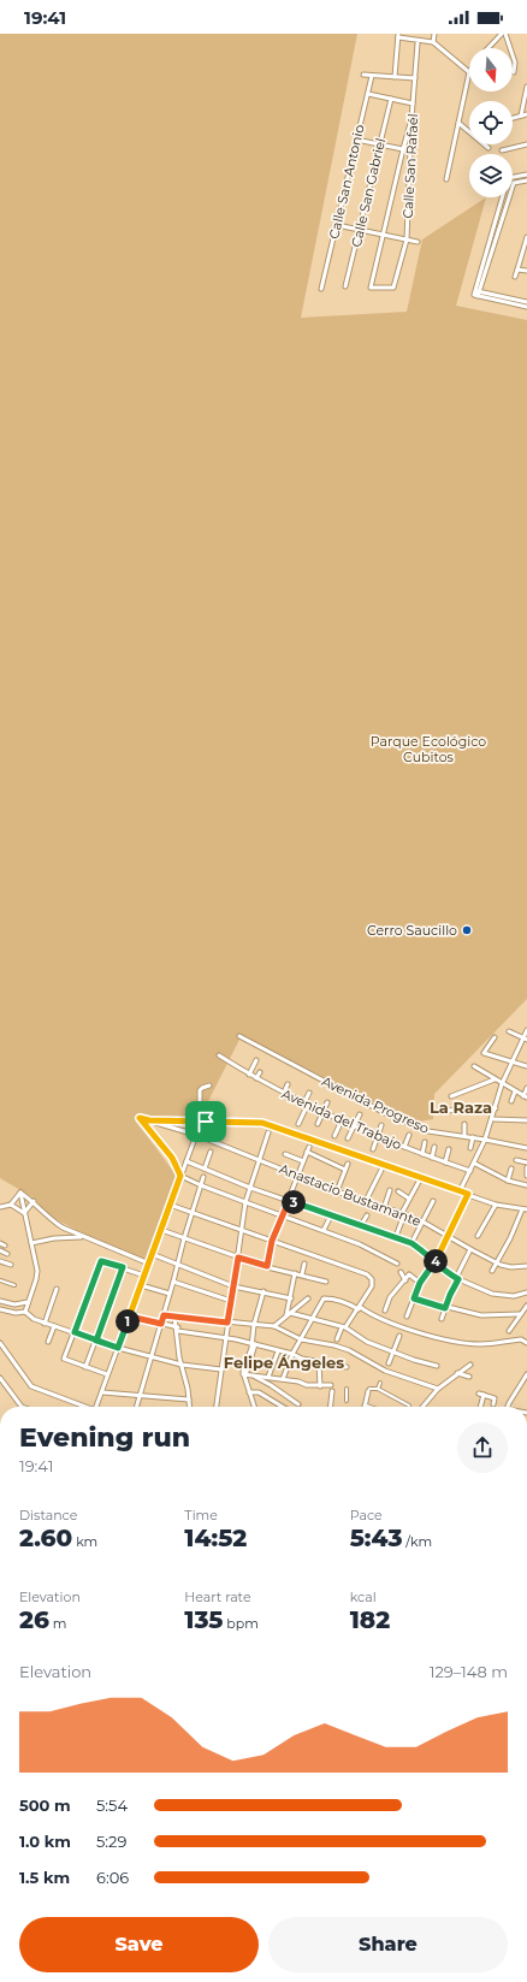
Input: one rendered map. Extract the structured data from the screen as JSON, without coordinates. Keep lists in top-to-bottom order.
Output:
{
  "streets": {
    "street": [
      "Calle San Rafaél",
      "Calle San Antonio",
      "Calle San Gabriel",
      "Avenida Progreso",
      "Avenida del Trabajo",
      "Anastacio Bustamante"
    ]
  },
  "crossings": [
    ["Calle San Rafaél", "Calle San Gabriel"]
  ],
  "districts": ["La Raza", "Felipe Ángeles"],
  "parks": ["Parque Ecológico Cubitos"],
  "places": ["Cerro Saucillo"],
  "north": "bottom",
  "page": {
    "status": "19:41",
    "pins": ["3", "4", "1"],
    "heading": ["Evening run", "19:41"],
    "stats": [
      ["Distance", "2.60 km"],
      ["Time", "14:52"],
      ["Pace", "5:43 /km"],
      ["Elevation", "26 m"],
      ["Heart rate", "135 bpm"],
      ["kcal", "182"]
    ],
    "chart": ["Elevation", "129–148 m"],
    "list": [
      {
        "name": "500 m",
        "note": "5:54"
      },
      {
        "name": "1.0 km",
        "note": "5:29"
      },
      {
        "name": "1.5 km",
        "note": "6:06"
      }
    ],
    "buttons": ["Save", "Share"]
  }
}
